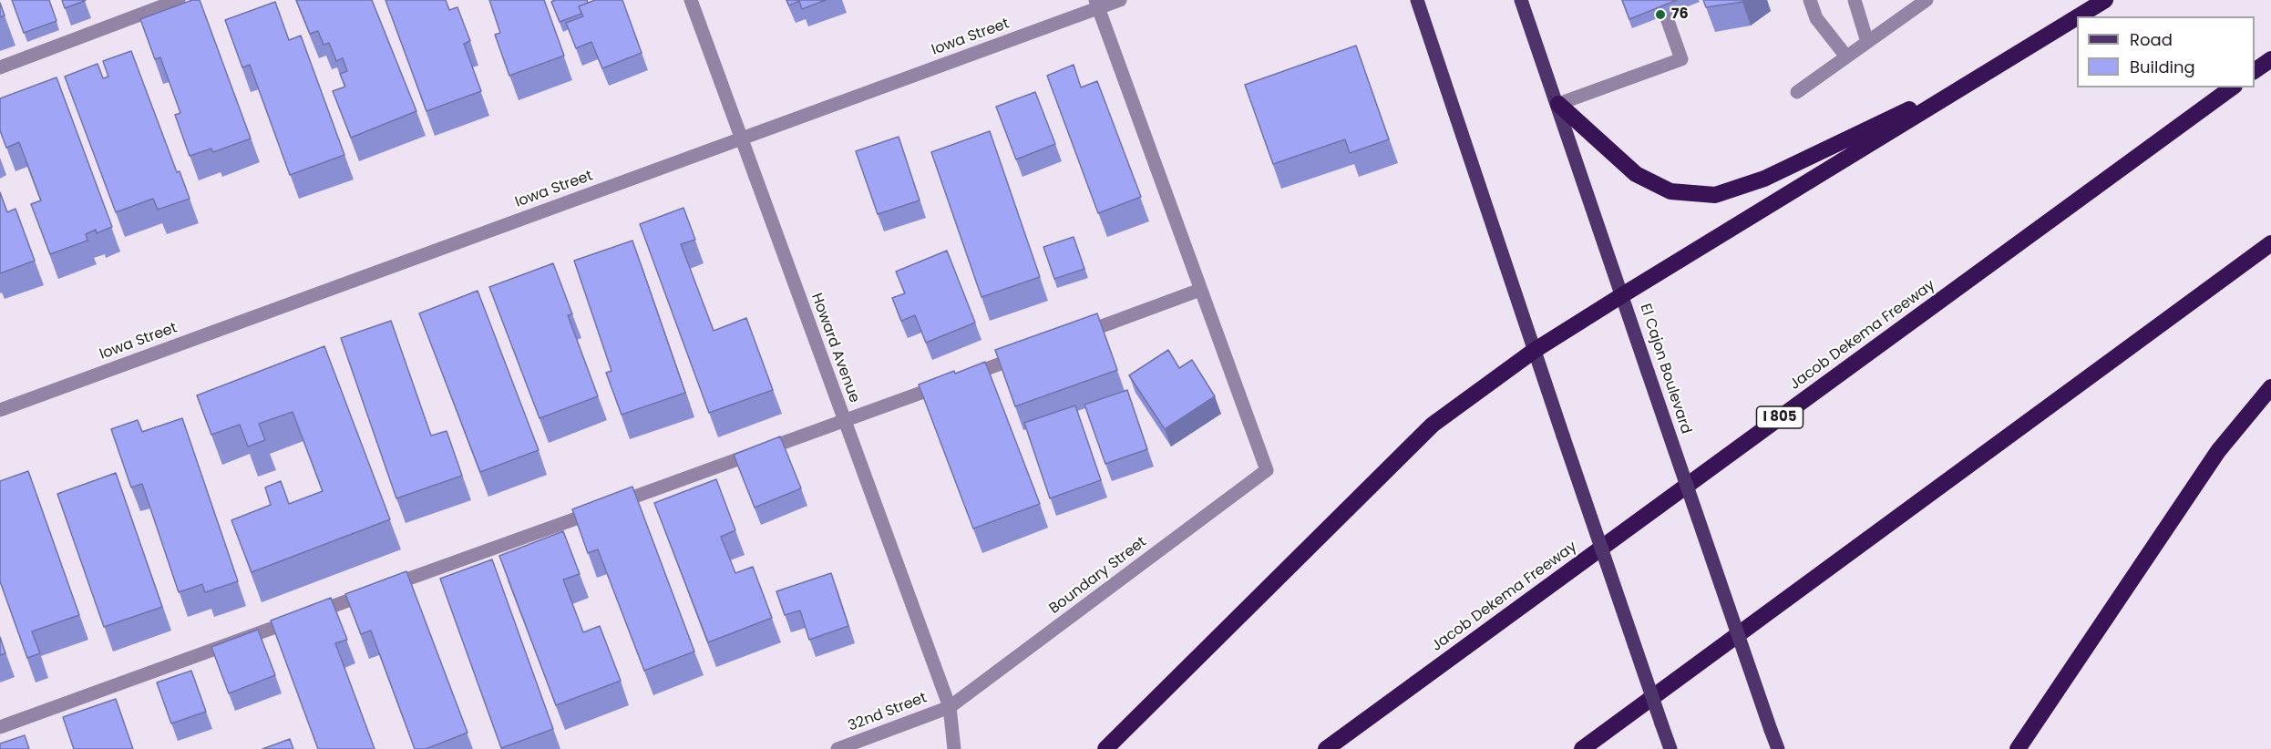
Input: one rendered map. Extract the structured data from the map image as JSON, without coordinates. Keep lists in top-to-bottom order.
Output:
{
  "streets": {
    "highway": ["Jacob Dekema Freeway", "I 805"],
    "main road": ["El Cajon Boulevard"],
    "street": [
      "Iowa Street",
      "Howard Avenue",
      "Boundary Street",
      "32nd Street"
    ]
  },
  "crossings": [
    ["Iowa Street", "Howard Avenue"],
    ["Howard Avenue", "Boundary Street"],
    ["Howard Avenue", "32nd Street"],
    ["Boundary Street", "32nd Street"]
  ],
  "places": ["76"],
  "legend": ["Road", "Building"]
}
